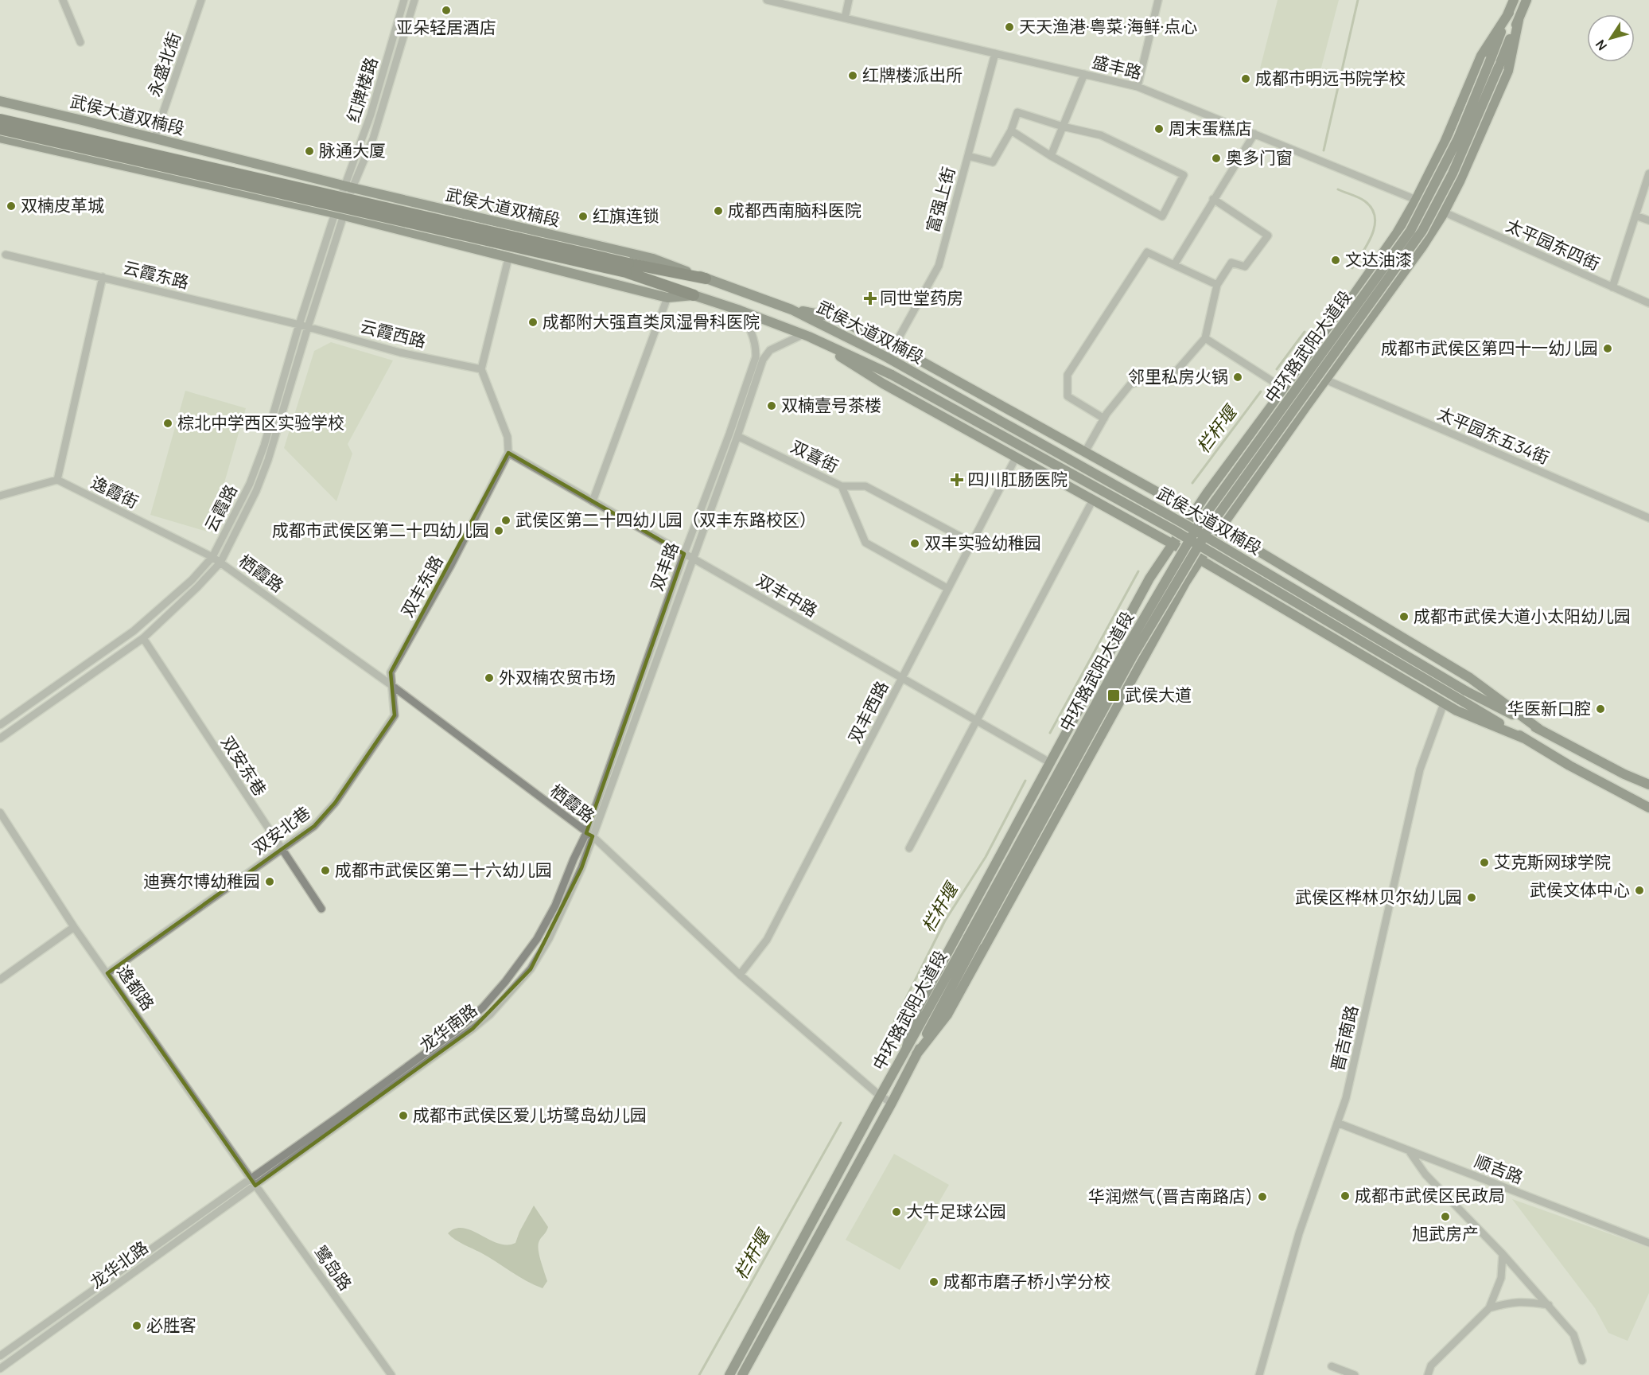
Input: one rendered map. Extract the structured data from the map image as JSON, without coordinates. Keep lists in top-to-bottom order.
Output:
{
  "streets": {
    "main road": ["武侯大道双楠段", "中环路武阳大道段"],
    "street": [
      "永盛北街",
      "盛丰路",
      "红牌楼路",
      "富强上街",
      "太平园东四街",
      "云霞东路",
      "云霞西路",
      "太平园东五34街",
      "双喜街",
      "逸霞街",
      "云霞路",
      "双丰路",
      "栖霞路",
      "双丰东路",
      "双丰中路",
      "双丰西路",
      "双安东巷",
      "双安北巷",
      "逸都路",
      "龙华南路",
      "晋吉南路",
      "顺吉路",
      "龙华北路",
      "鹭岛路"
    ]
  },
  "crossings": [
    ["永盛北街", "武侯大道双楠段"],
    ["盛丰路", "富强上街"],
    ["盛丰路", "太平园东四街"],
    ["红牌楼路", "武侯大道双楠段"],
    ["武侯大道双楠段", "云霞路"],
    ["武侯大道双楠段", "双丰路"],
    ["云霞东路", "云霞西路"],
    ["云霞东路", "云霞路"],
    ["云霞西路", "云霞路"],
    ["中环路武阳大道段", "栖霞路"],
    ["双喜街", "双丰路"],
    ["双喜街", "双丰西路"],
    ["逸霞街", "云霞路"],
    ["逸霞街", "栖霞路"],
    ["云霞路", "栖霞路"],
    ["双丰路", "栖霞路"],
    ["双丰路", "双丰中路"],
    ["双丰路", "龙华南路"],
    ["栖霞路", "双丰东路"],
    ["栖霞路", "双丰西路"],
    ["栖霞路", "双安北巷"],
    ["栖霞路", "龙华南路"],
    ["双丰东路", "双丰中路"],
    ["双丰东路", "双安北巷"],
    ["双丰中路", "双丰西路"],
    ["双安东巷", "双安北巷"],
    ["双安北巷", "逸都路"],
    ["逸都路", "龙华南路"],
    ["逸都路", "龙华北路"],
    ["逸都路", "鹭岛路"],
    ["龙华南路", "龙华北路"],
    ["龙华南路", "鹭岛路"],
    ["晋吉南路", "顺吉路"],
    ["龙华北路", "鹭岛路"]
  ],
  "water": ["栏杆堰"],
  "places": {
    "other": [
      "亚朵轻居酒店",
      "天天渔港·粤菜·海鲜·点心",
      "红牌楼派出所",
      "成都市明远书院学校",
      "周末蛋糕店",
      "脉通大厦",
      "奥多门窗",
      "双楠皮革城",
      "成都西南脑科医院",
      "红旗连锁",
      "文达油漆",
      "成都附大强直类凤湿骨科医院",
      "成都市武侯区第四十一幼儿园",
      "邻里私房火锅",
      "双楠壹号茶楼",
      "棕北中学西区实验学校",
      "武侯区第二十四幼儿园（双丰东路校区）",
      "成都市武侯区第二十四幼儿园",
      "双丰实验幼稚园",
      "成都市武侯大道小太阳幼儿园",
      "外双楠农贸市场",
      "华医新口腔",
      "艾克斯网球学院",
      "成都市武侯区第二十六幼儿园",
      "迪赛尔博幼稚园",
      "武侯文体中心",
      "武侯区桦林贝尔幼儿园",
      "成都市武侯区爱儿坊鹭岛幼儿园",
      "成都市武侯区民政局",
      "华润燃气(晋吉南路店)",
      "大牛足球公园",
      "旭武房产",
      "成都市磨子桥小学分校",
      "必胜客"
    ],
    "health": ["同世堂药房", "四川肛肠医院"],
    "transit": ["武侯大道"]
  },
  "north": "bottom left"
}
